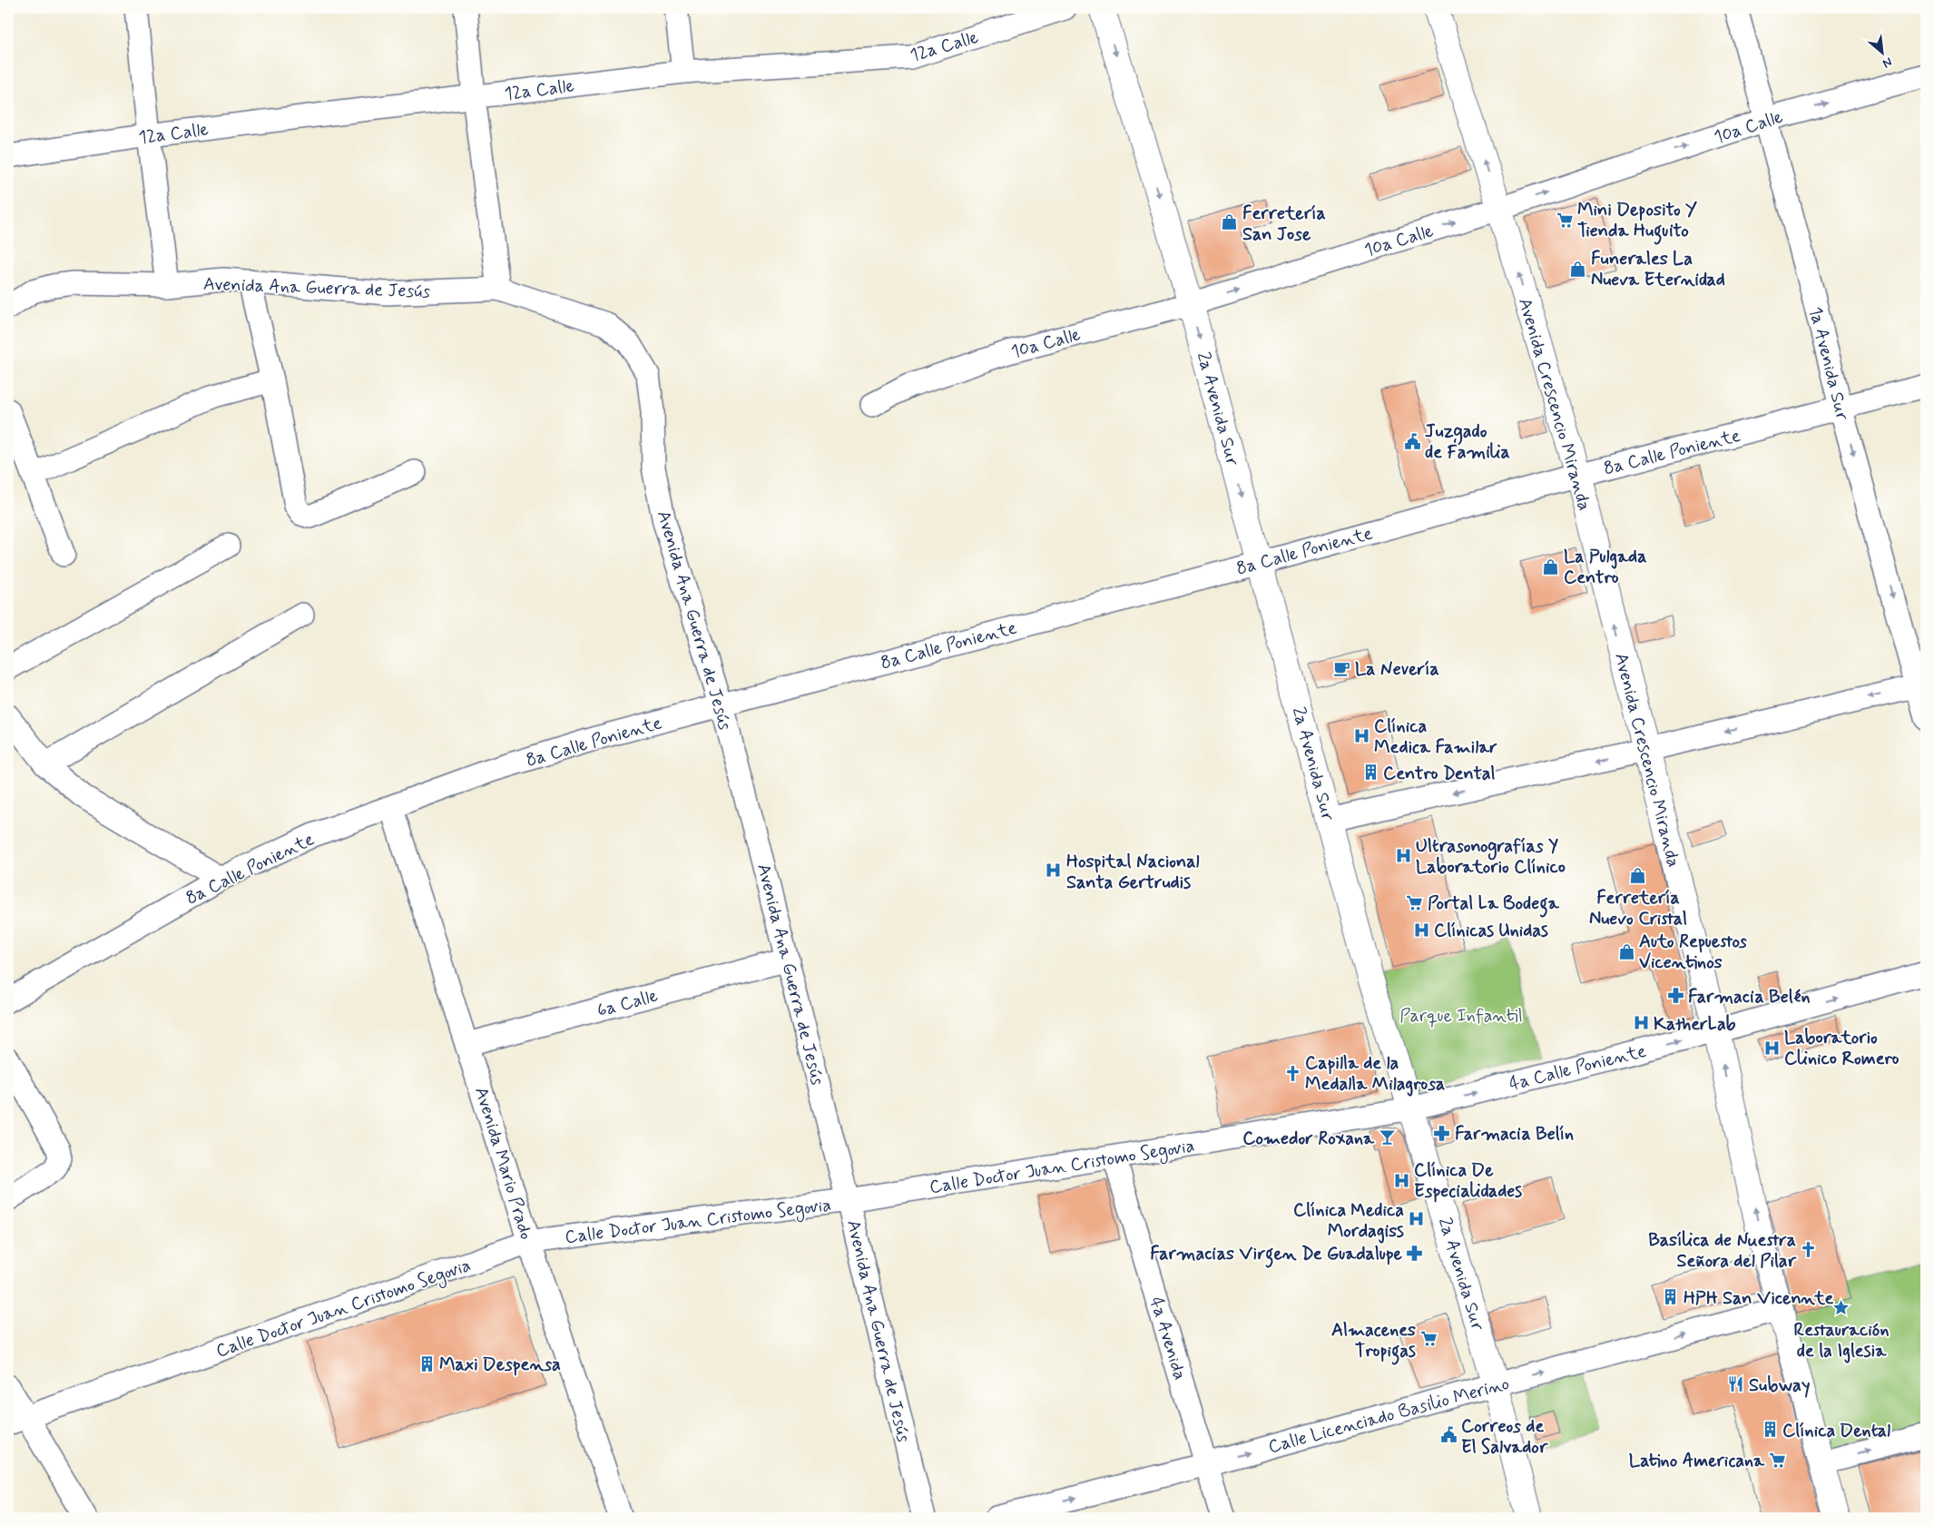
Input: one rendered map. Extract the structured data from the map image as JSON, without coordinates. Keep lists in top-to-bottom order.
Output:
{
  "streets": {
    "main road": ["Avenida Crescencio Miranda", "2a Avenida Sur"],
    "street": [
      "12a Calle",
      "10a Calle",
      "Avenida Ana Guerra de Jesús",
      "1a Avenida Sur",
      "8a Calle Poniente",
      "6a Calle",
      "4a Calle Poniente",
      "Avenida Mario Prado",
      "Calle Doctor Juan Cristomo Segovia",
      "4a Avenida",
      "Calle Licenciado Basilio Merino"
    ]
  },
  "crossings": [
    ["10a Calle", "1a Avenida Sur"],
    ["10a Calle", "Avenida Crescencio Miranda"],
    ["10a Calle", "2a Avenida Sur"],
    ["Avenida Ana Guerra de Jesús", "8a Calle Poniente"],
    ["Avenida Ana Guerra de Jesús", "6a Calle"],
    ["Avenida Ana Guerra de Jesús", "Calle Doctor Juan Cristomo Segovia"],
    ["1a Avenida Sur", "8a Calle Poniente"],
    ["Avenida Crescencio Miranda", "8a Calle Poniente"],
    ["Avenida Crescencio Miranda", "4a Calle Poniente"],
    ["Avenida Crescencio Miranda", "Calle Licenciado Basilio Merino"],
    ["2a Avenida Sur", "8a Calle Poniente"],
    ["2a Avenida Sur", "4a Calle Poniente"],
    ["2a Avenida Sur", "Calle Doctor Juan Cristomo Segovia"],
    ["2a Avenida Sur", "Calle Licenciado Basilio Merino"],
    ["8a Calle Poniente", "Avenida Mario Prado"],
    ["6a Calle", "Avenida Mario Prado"],
    ["4a Calle Poniente", "Calle Doctor Juan Cristomo Segovia"],
    ["Avenida Mario Prado", "Calle Doctor Juan Cristomo Segovia"],
    ["Calle Doctor Juan Cristomo Segovia", "4a Avenida"],
    ["4a Avenida", "Calle Licenciado Basilio Merino"]
  ],
  "one_way": [
    "10a Calle",
    "1a Avenida Sur",
    "Avenida Crescencio Miranda",
    "2a Avenida Sur",
    "4a Calle Poniente",
    "Calle Licenciado Basilio Merino"
  ],
  "parks": ["Parque Infantil"],
  "places": {
    "supermarket": [
      "Mini Deposito Y Tienda Huguito",
      "Portal La Bodega",
      "Almacenes Tropigas",
      "Latino Americana"
    ],
    "shop": [
      "Ferretería San Jose",
      "Funerales La Nueva Eternidad",
      "La Pulgada Centro",
      "Ferretería Nuevo Cristal",
      "Auto Repuestos Vicentinos"
    ],
    "public building": ["Juzgado de Familia", "Correos de El Salvador"],
    "cafe": ["La Nevería"],
    "hospital": [
      "Clínica Medica Familar",
      "Ultrasonografías Y Laboratorio Clínico",
      "Hospital Nacional Santa Gertrudis",
      "Clínicas Unidas",
      "KatherLab",
      "Laboratorio Clinico Romero",
      "Clínica De Especialidades",
      "Clínica Medica Mordagiss"
    ],
    "building": [
      "Centro Dental",
      "HPH San Vicennte",
      "Maxi Despensa",
      "Clínica Dental"
    ],
    "pharmacy": ["Farmacia Belén", "Farmacia Belín", "Farmacias Virgen De Guadalupe"],
    "church": ["Capilla de la Medalla Milagrosa", "Basílica de Nuestra Señora del Pilar"],
    "bar": ["Comedor Roxana"],
    "place": ["Restauración de la Iglesia"],
    "restaurant": ["Subway"]
  },
  "north": "bottom right"
}
